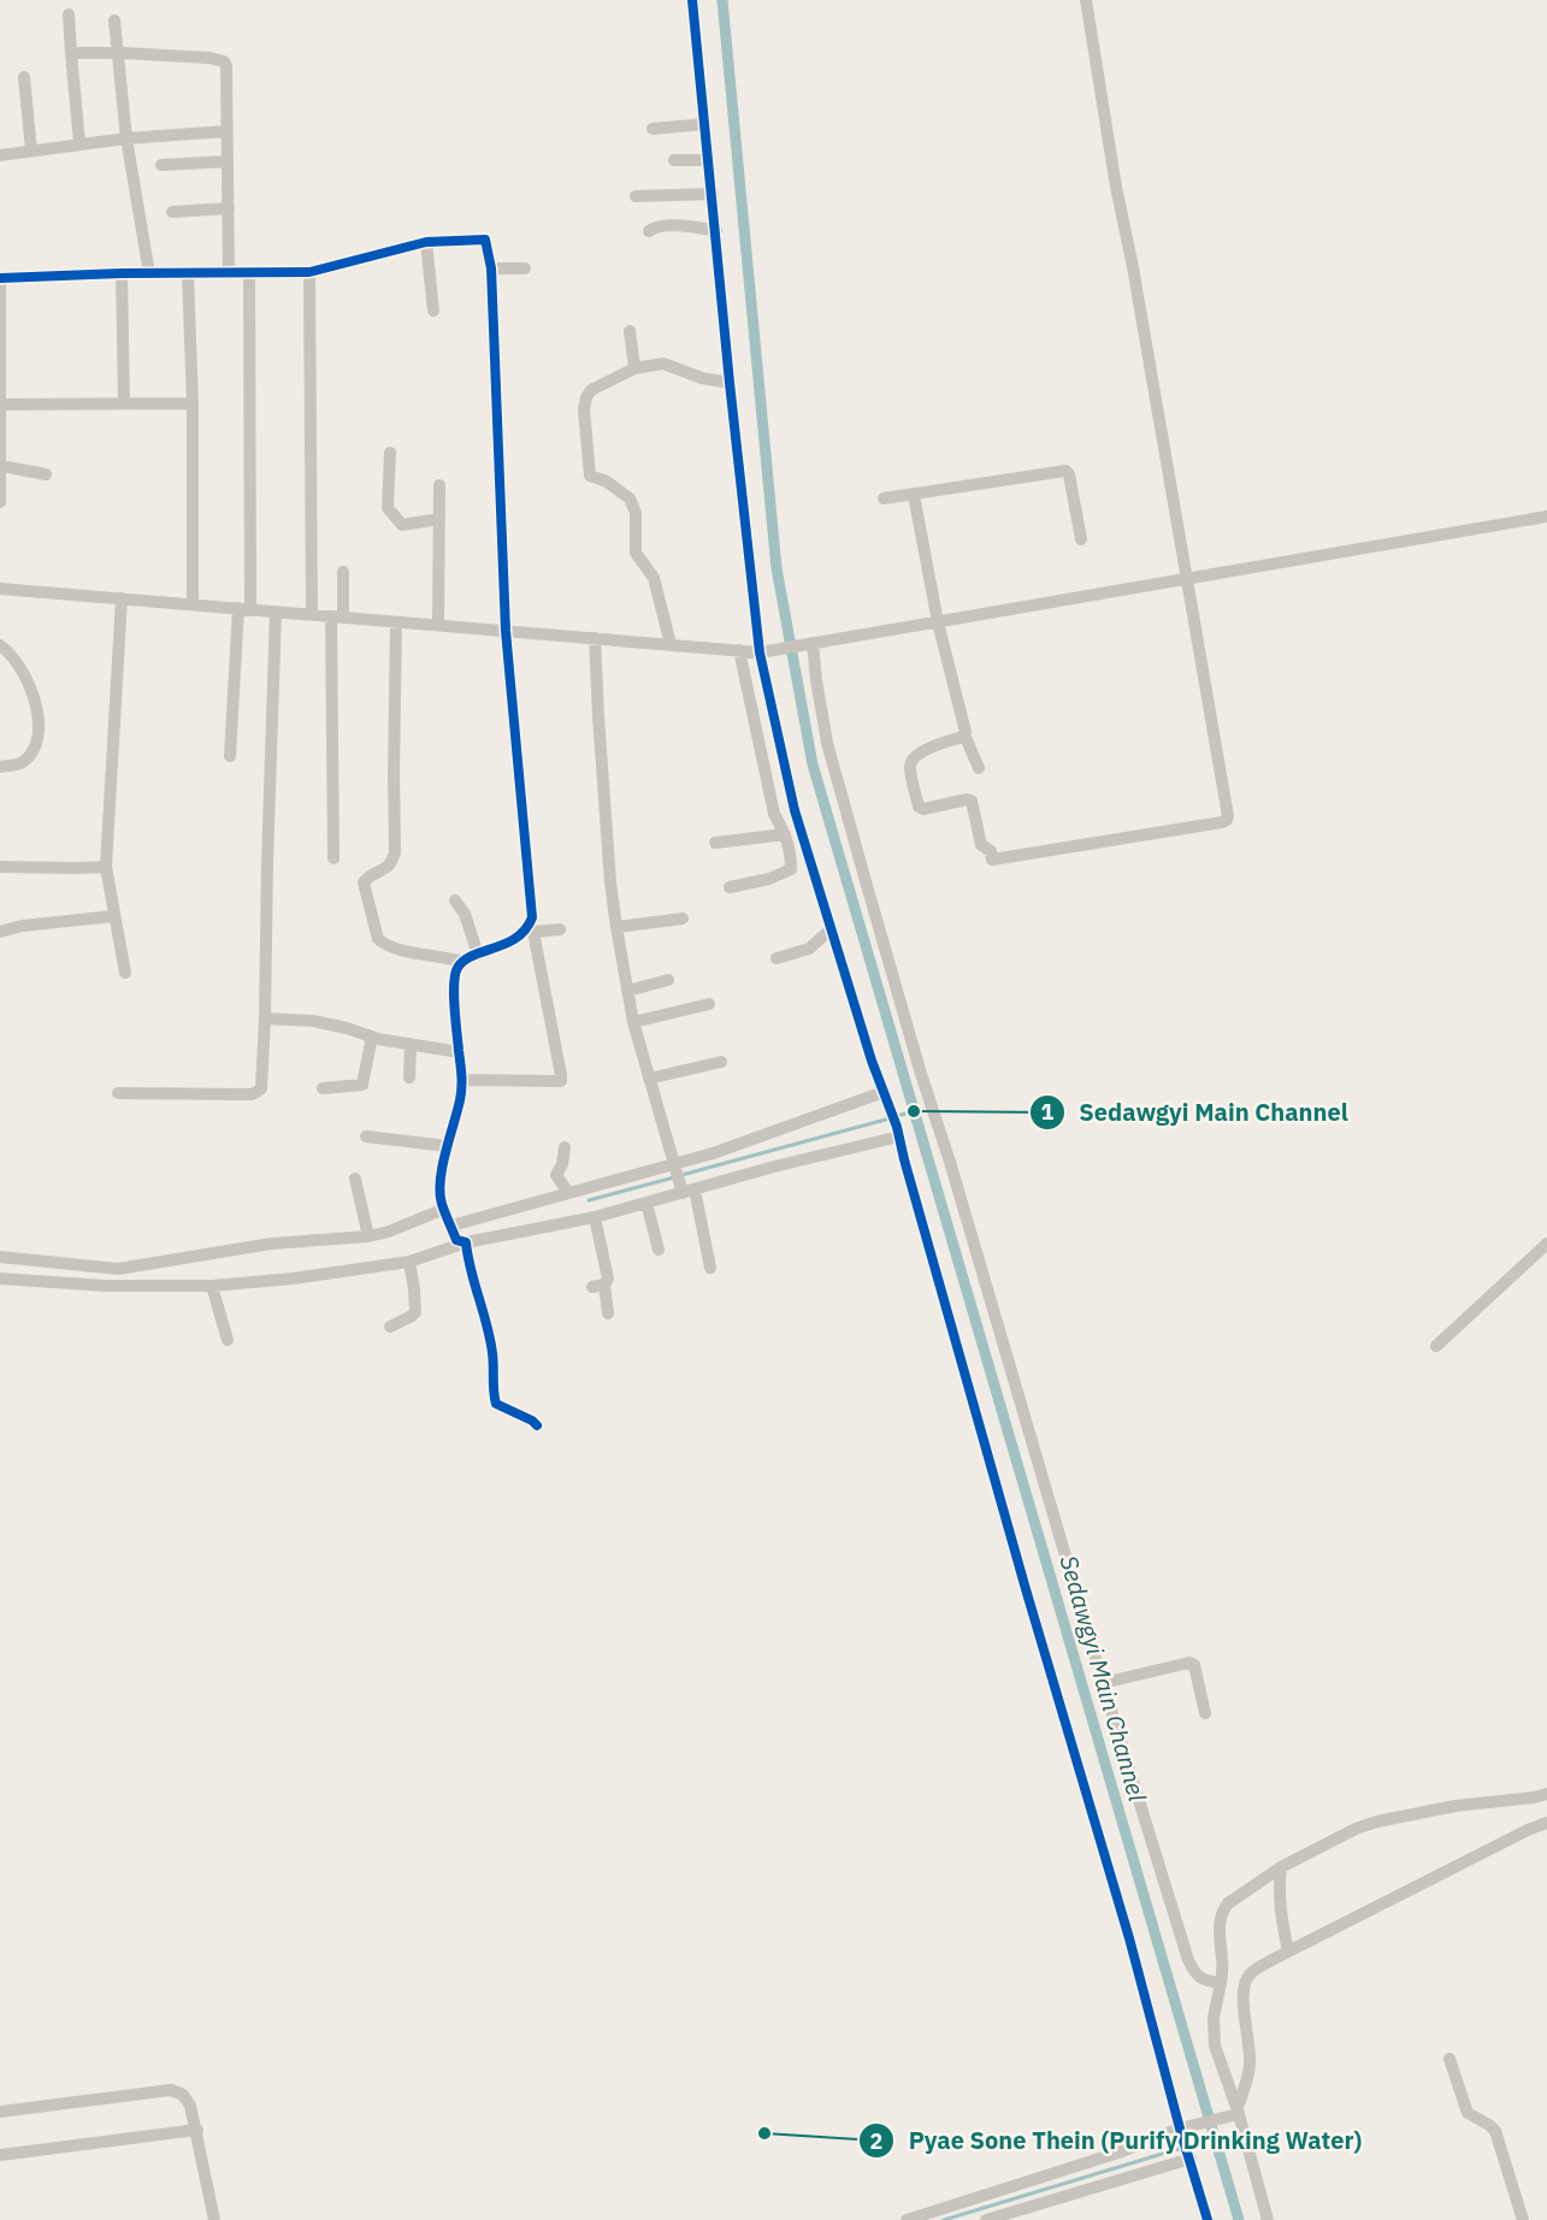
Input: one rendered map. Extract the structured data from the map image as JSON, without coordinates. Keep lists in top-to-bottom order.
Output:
{
  "water": ["Sedawgyi Main Channel"],
  "places": ["Sedawgyi Main Channel", "Pyae Sone Thein (Purify Drinking Water)"]
}
